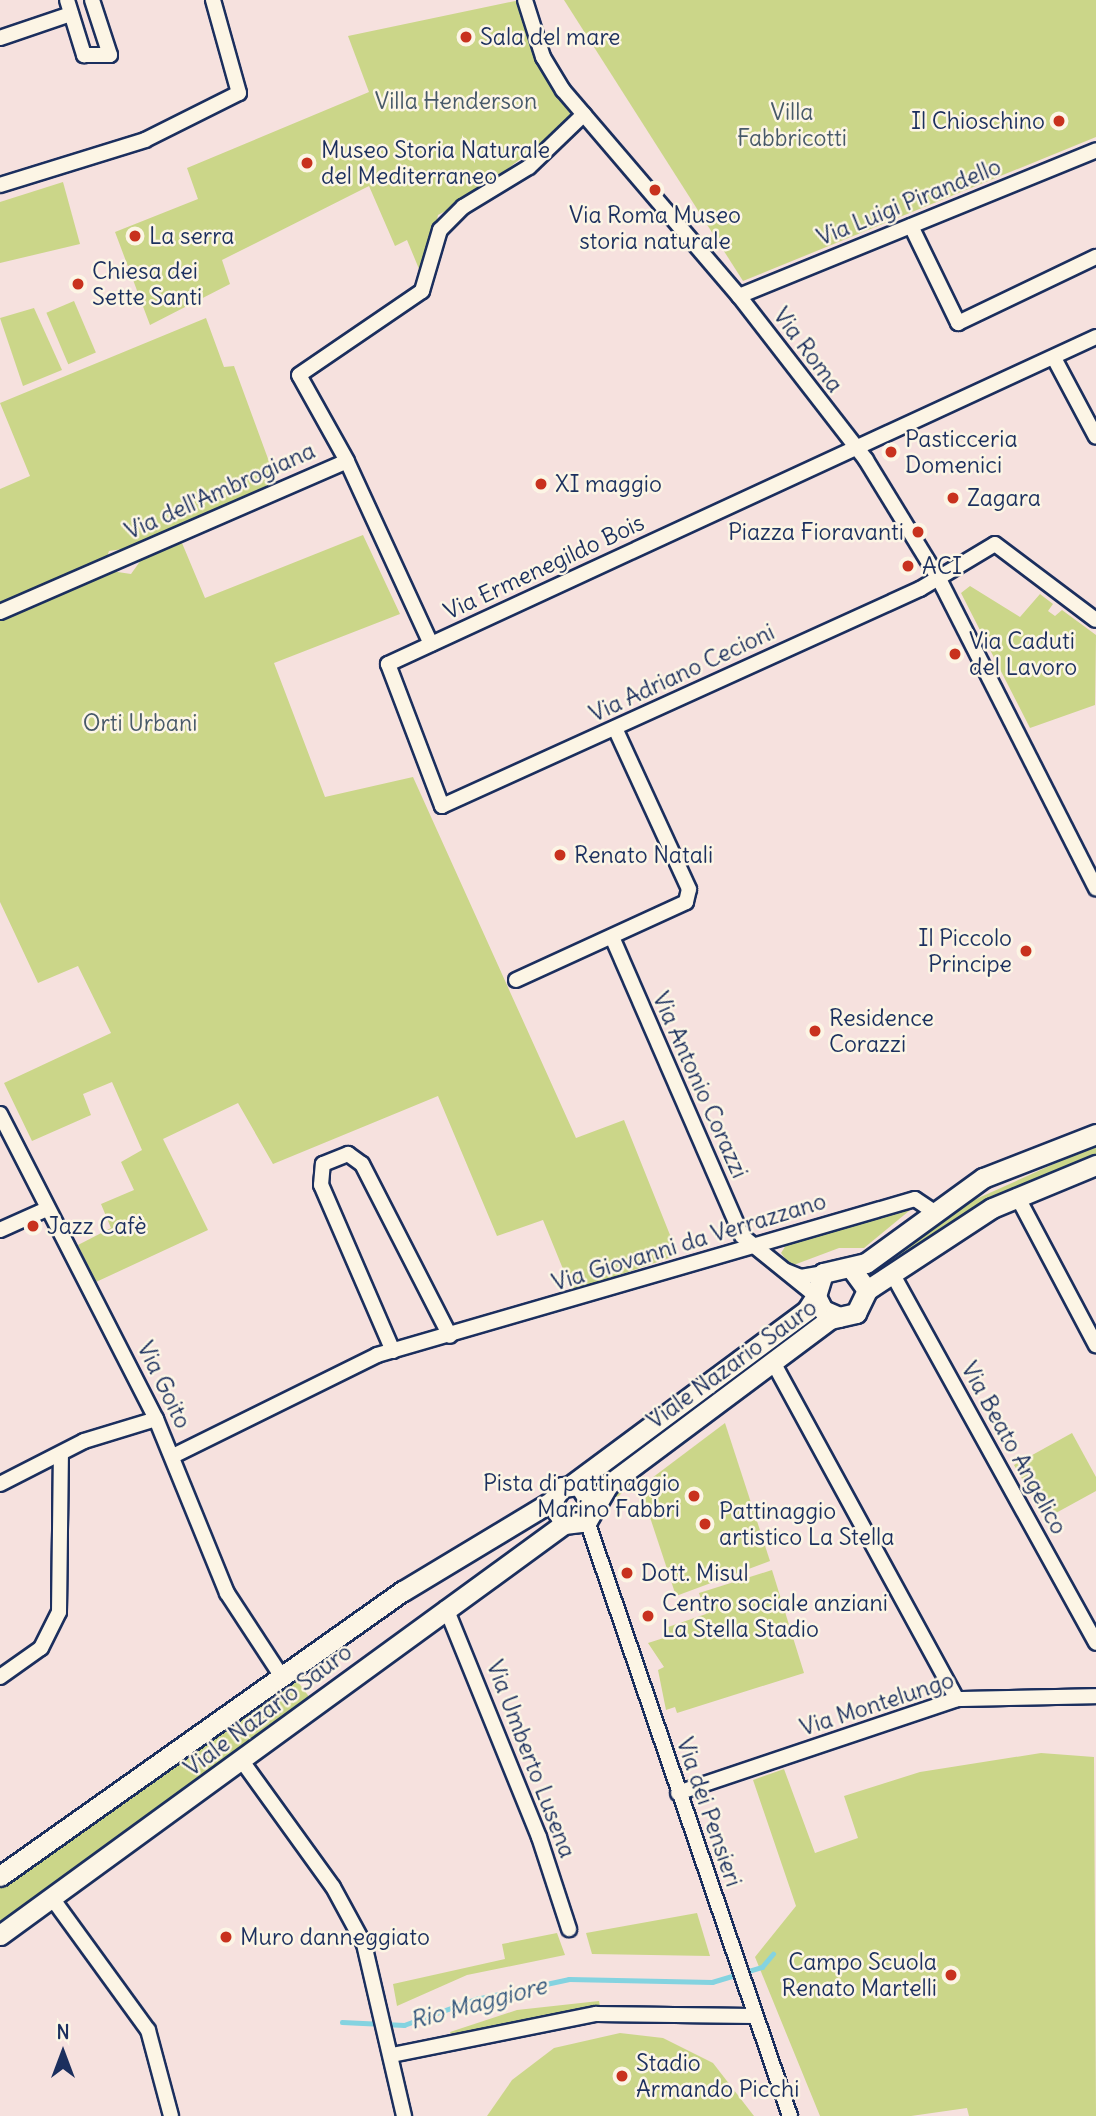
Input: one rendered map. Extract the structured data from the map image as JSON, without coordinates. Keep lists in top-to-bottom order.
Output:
{
  "streets": {
    "main road": ["Viale Nazario Sauro"],
    "street": [
      "Via Luigi Pirandello",
      "Via Roma",
      "Via dell'Ambrogiana",
      "Via Ermenegildo Bois",
      "Via Adriano Cecioni",
      "Via Antonio Corazzi",
      "Via Giovanni da Verrazzano",
      "Via Goito",
      "Via Beato Angelico",
      "Via Montelungo",
      "Via Umberto Lusena",
      "Via dei Pensieri"
    ]
  },
  "crossings": [
    ["Via Luigi Pirandello", "Via Roma"],
    ["Via Roma", "Via dell'Ambrogiana"],
    ["Via Roma", "Via Ermenegildo Bois"],
    ["Via Roma", "Via Adriano Cecioni"],
    ["Via Ermenegildo Bois", "Via Adriano Cecioni"],
    ["Via Antonio Corazzi", "Via Giovanni da Verrazzano"],
    ["Via Antonio Corazzi", "Viale Nazario Sauro"],
    ["Via Giovanni da Verrazzano", "Viale Nazario Sauro"],
    ["Viale Nazario Sauro", "Via Goito"],
    ["Viale Nazario Sauro", "Via Beato Angelico"],
    ["Viale Nazario Sauro", "Via Umberto Lusena"],
    ["Viale Nazario Sauro", "Via dei Pensieri"],
    ["Via Montelungo", "Via dei Pensieri"]
  ],
  "water": ["Rio Maggiore"],
  "parks": ["Villa Henderson", "Villa Fabbricotti", "Orti Urbani"],
  "places": [
    "Sala del mare",
    "Il Chioschino",
    "Museo Storia Naturale del Mediterraneo",
    "Via Roma Museo storia naturale",
    "La serra",
    "Chiesa dei Sette Santi",
    "Pasticceria Domenici",
    "XI maggio",
    "Zagara",
    "Piazza Fioravanti",
    "ACI",
    "Via Caduti del Lavoro",
    "Renato Natali",
    "Il Piccolo Principe",
    "Residence Corazzi",
    "Jazz Cafè",
    "Pista di pattinaggio Marino Fabbri",
    "Pattinaggio artistico La Stella",
    "Dott. Misul",
    "Centro sociale anziani La Stella Stadio",
    "Muro danneggiato",
    "Campo Scuola Renato Martelli",
    "Stadio Armando Picchi"
  ],
  "north": "top"
}
